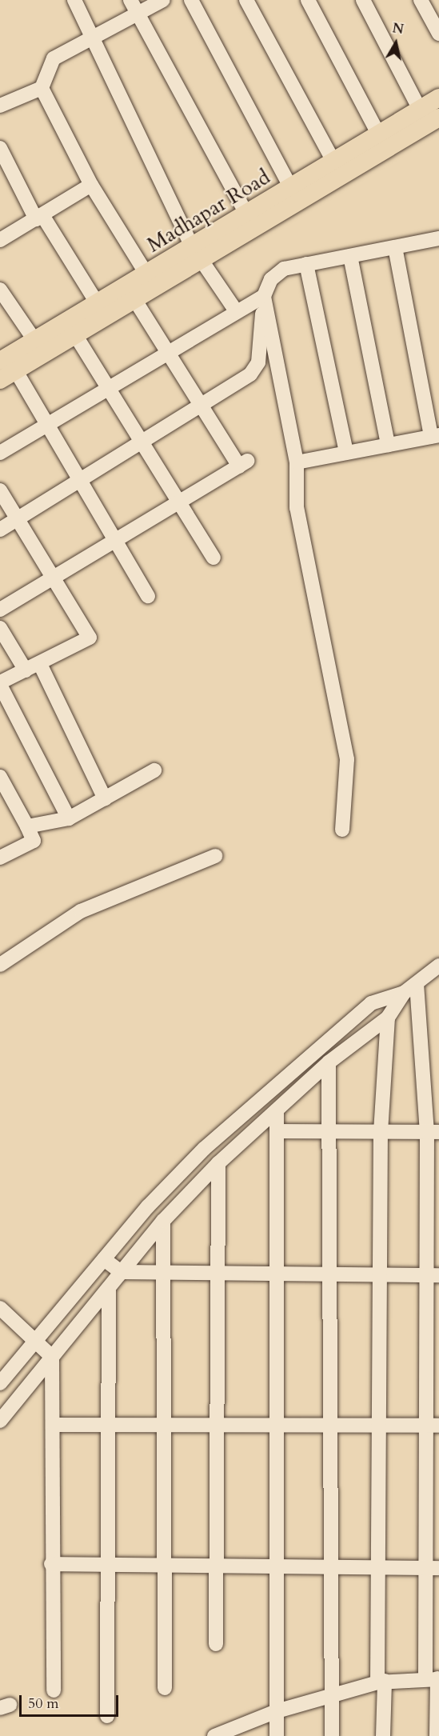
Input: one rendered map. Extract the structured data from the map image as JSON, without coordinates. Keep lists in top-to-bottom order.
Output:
{
  "streets": {
    "main road": ["Madhapar Road"]
  },
  "scale_bar": "50 m",
  "north": "top"
}
